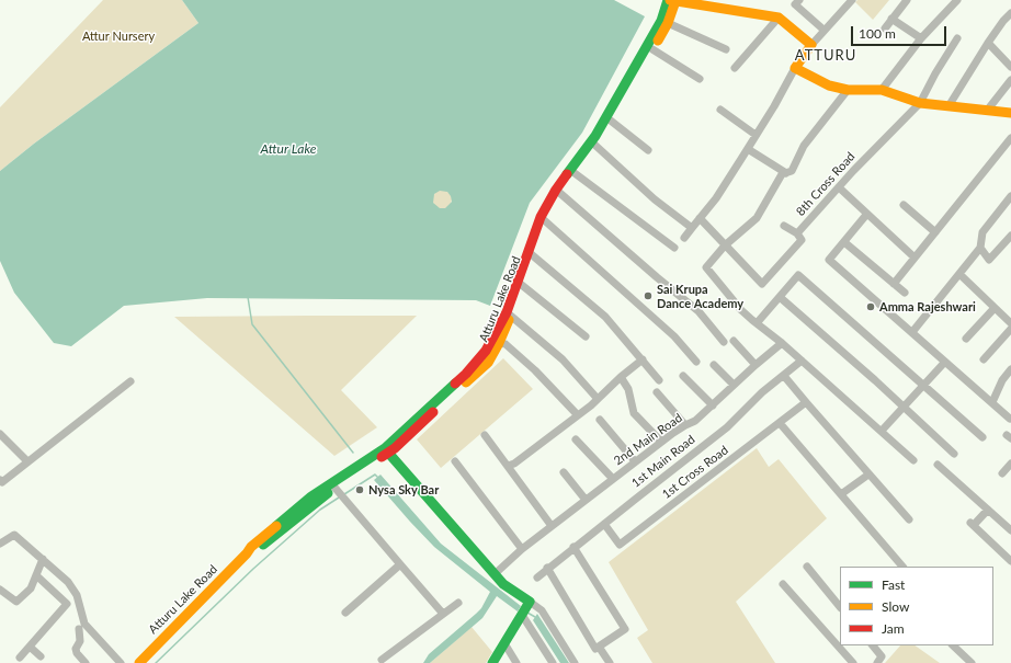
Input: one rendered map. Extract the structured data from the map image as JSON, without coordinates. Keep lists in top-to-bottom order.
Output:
{
  "streets": {
    "street": [
      "8th Cross Road",
      "Atturu Lake Road",
      "2nd Main Road",
      "1st Main Road",
      "1st Cross Road"
    ]
  },
  "crossings": [
    ["1st Main Road", "1st Cross Road"]
  ],
  "districts": ["ATTURU"],
  "water": ["Attur Lake"],
  "parks": ["Attur Nursery"],
  "places": ["Sai Krupa Dance Academy", "Amma Rajeshwari", "Nysa Sky Bar"],
  "legend": ["Fast", "Slow", "Jam"],
  "scale_bar": "100 m"
}
